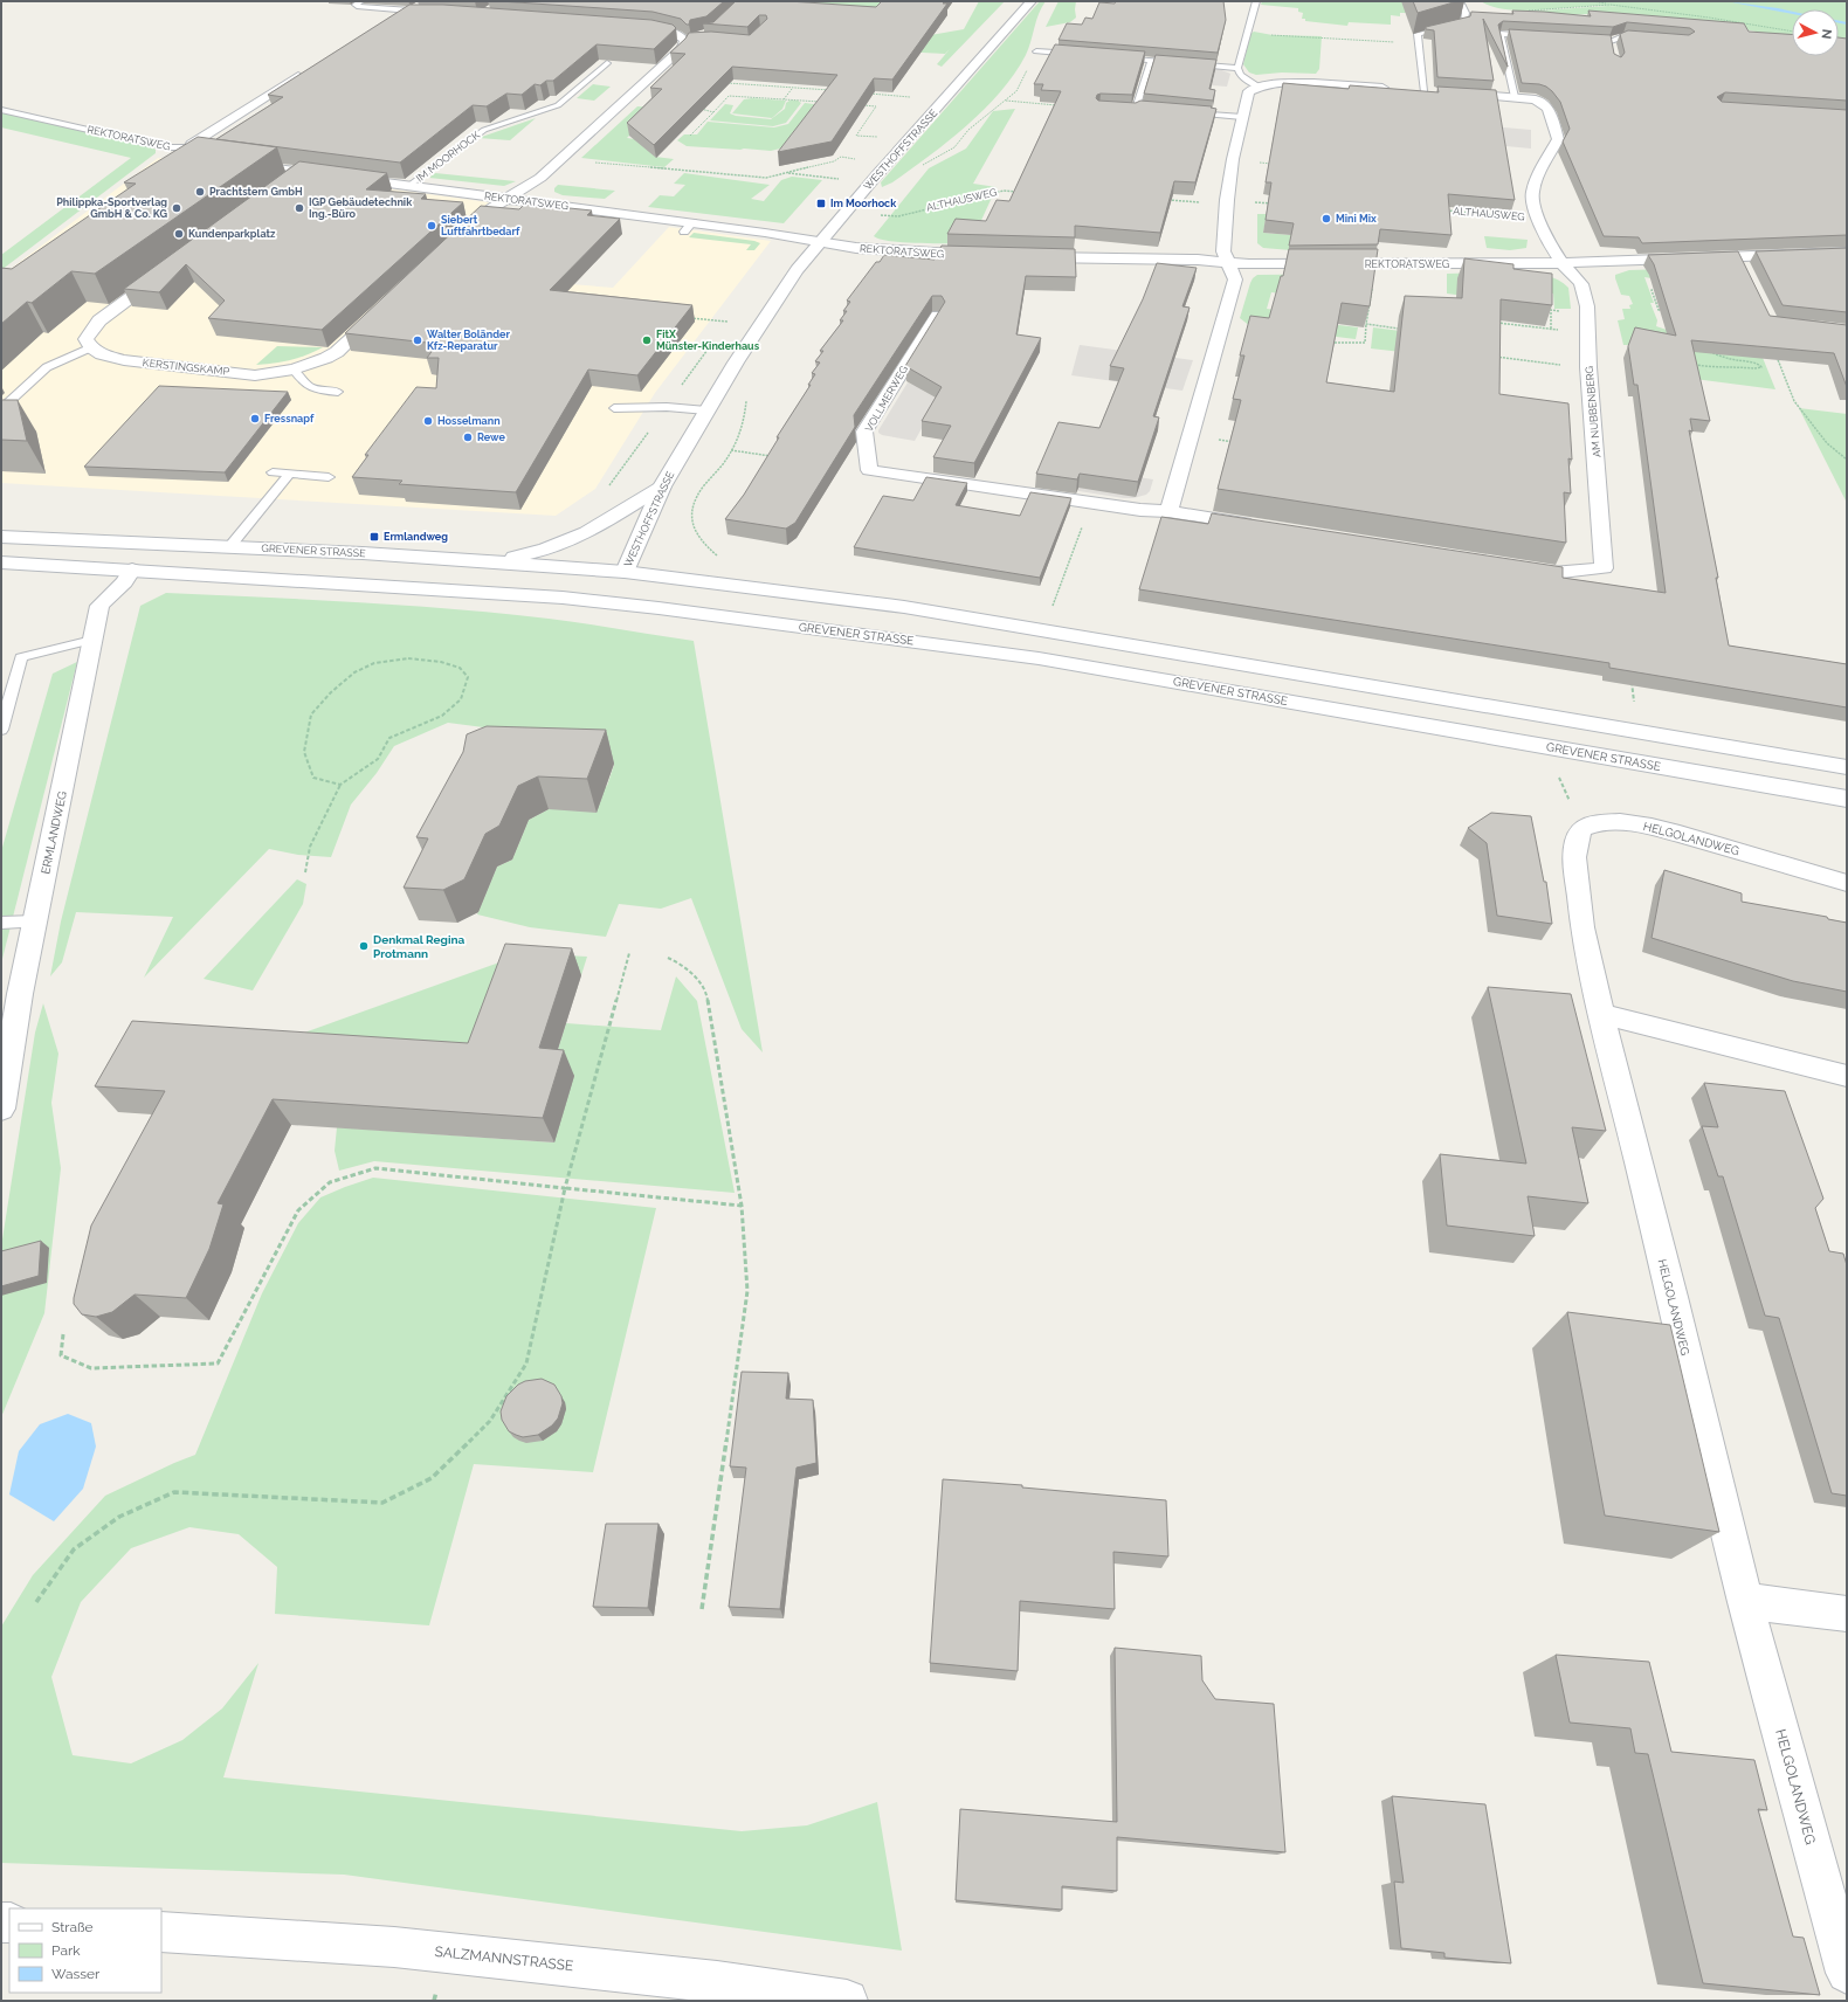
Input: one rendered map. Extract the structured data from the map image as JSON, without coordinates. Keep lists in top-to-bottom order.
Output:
{
  "streets": {
    "street": [
      "REKTORATSWEG",
      "WESTHOFFSTRASSE",
      "ALTHAUSWEG",
      "KERSTINGSKAMP",
      "VOLLMERWEG",
      "AM NUBBENBERG",
      "GREVENER STRASSE",
      "ERMLANDWEG",
      "HELGOLANDWEG",
      "SALZMANNSTRASSE"
    ],
    "lane": ["IM MOORHOCK"]
  },
  "crossings": [
    ["REKTORATSWEG", "WESTHOFFSTRASSE"],
    ["REKTORATSWEG", "IM MOORHOCK"],
    ["REKTORATSWEG", "ALTHAUSWEG"],
    ["REKTORATSWEG", "AM NUBBENBERG"],
    ["WESTHOFFSTRASSE", "GREVENER STRASSE"],
    ["ALTHAUSWEG", "AM NUBBENBERG"],
    ["GREVENER STRASSE", "ERMLANDWEG"]
  ],
  "places": {
    "other": [
      "Prachtstern GmbH",
      "Philippka-Sportverlag GmbH & Co. KG",
      "IGP Gebäudetechnik Ing.-Büro",
      "Mini Mix",
      "Siebert Luftfahrtbedarf",
      "Kundenparkplatz",
      "Walter Boländer Kfz-Reparatur",
      "FitX Münster-Kinderhaus",
      "Fressnapf",
      "Hosselmann",
      "Rewe",
      "Denkmal Regina Protmann"
    ],
    "transit": ["Im Moorhock", "Ermlandweg"]
  },
  "legend": ["Straße", "Park", "Wasser"],
  "north": "right"
}
